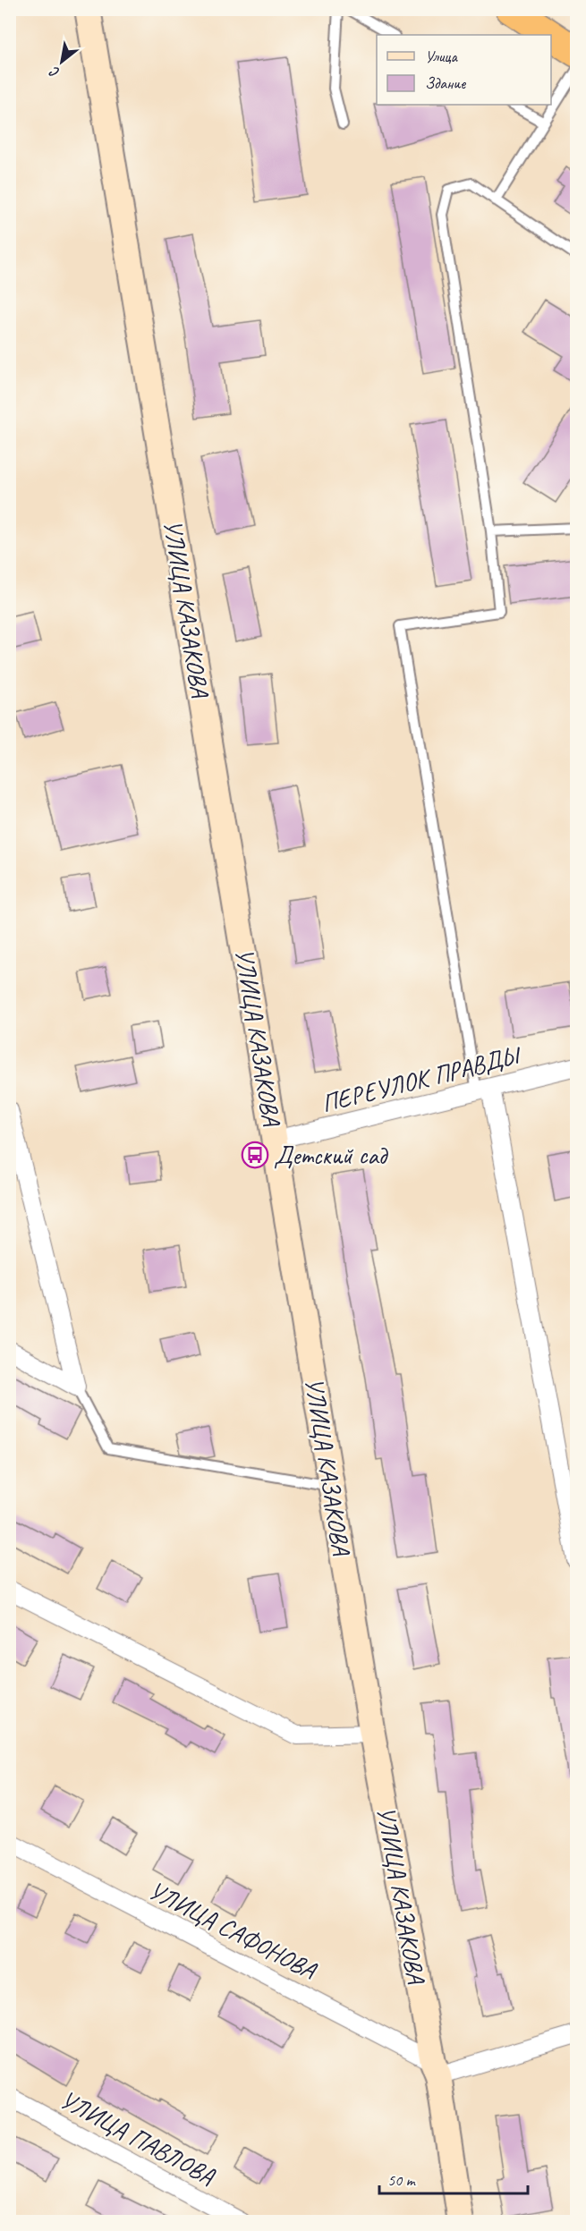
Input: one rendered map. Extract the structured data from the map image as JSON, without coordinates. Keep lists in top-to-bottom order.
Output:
{
  "streets": {
    "main road": ["УЛИЦА КАЗАКОВА"],
    "street": ["ПЕРЕУЛОК ПРАВДЫ", "УЛИЦА САФОНОВА", "УЛИЦА ПАВЛОВА"]
  },
  "crossings": [
    ["УЛИЦА КАЗАКОВА", "ПЕРЕУЛОК ПРАВДЫ"],
    ["УЛИЦА КАЗАКОВА", "УЛИЦА САФОНОВА"]
  ],
  "places": {
    "bus stop": ["Детский сад"]
  },
  "legend": ["Улица", "Здание"],
  "scale_bar": "50 m",
  "north": "bottom left"
}
